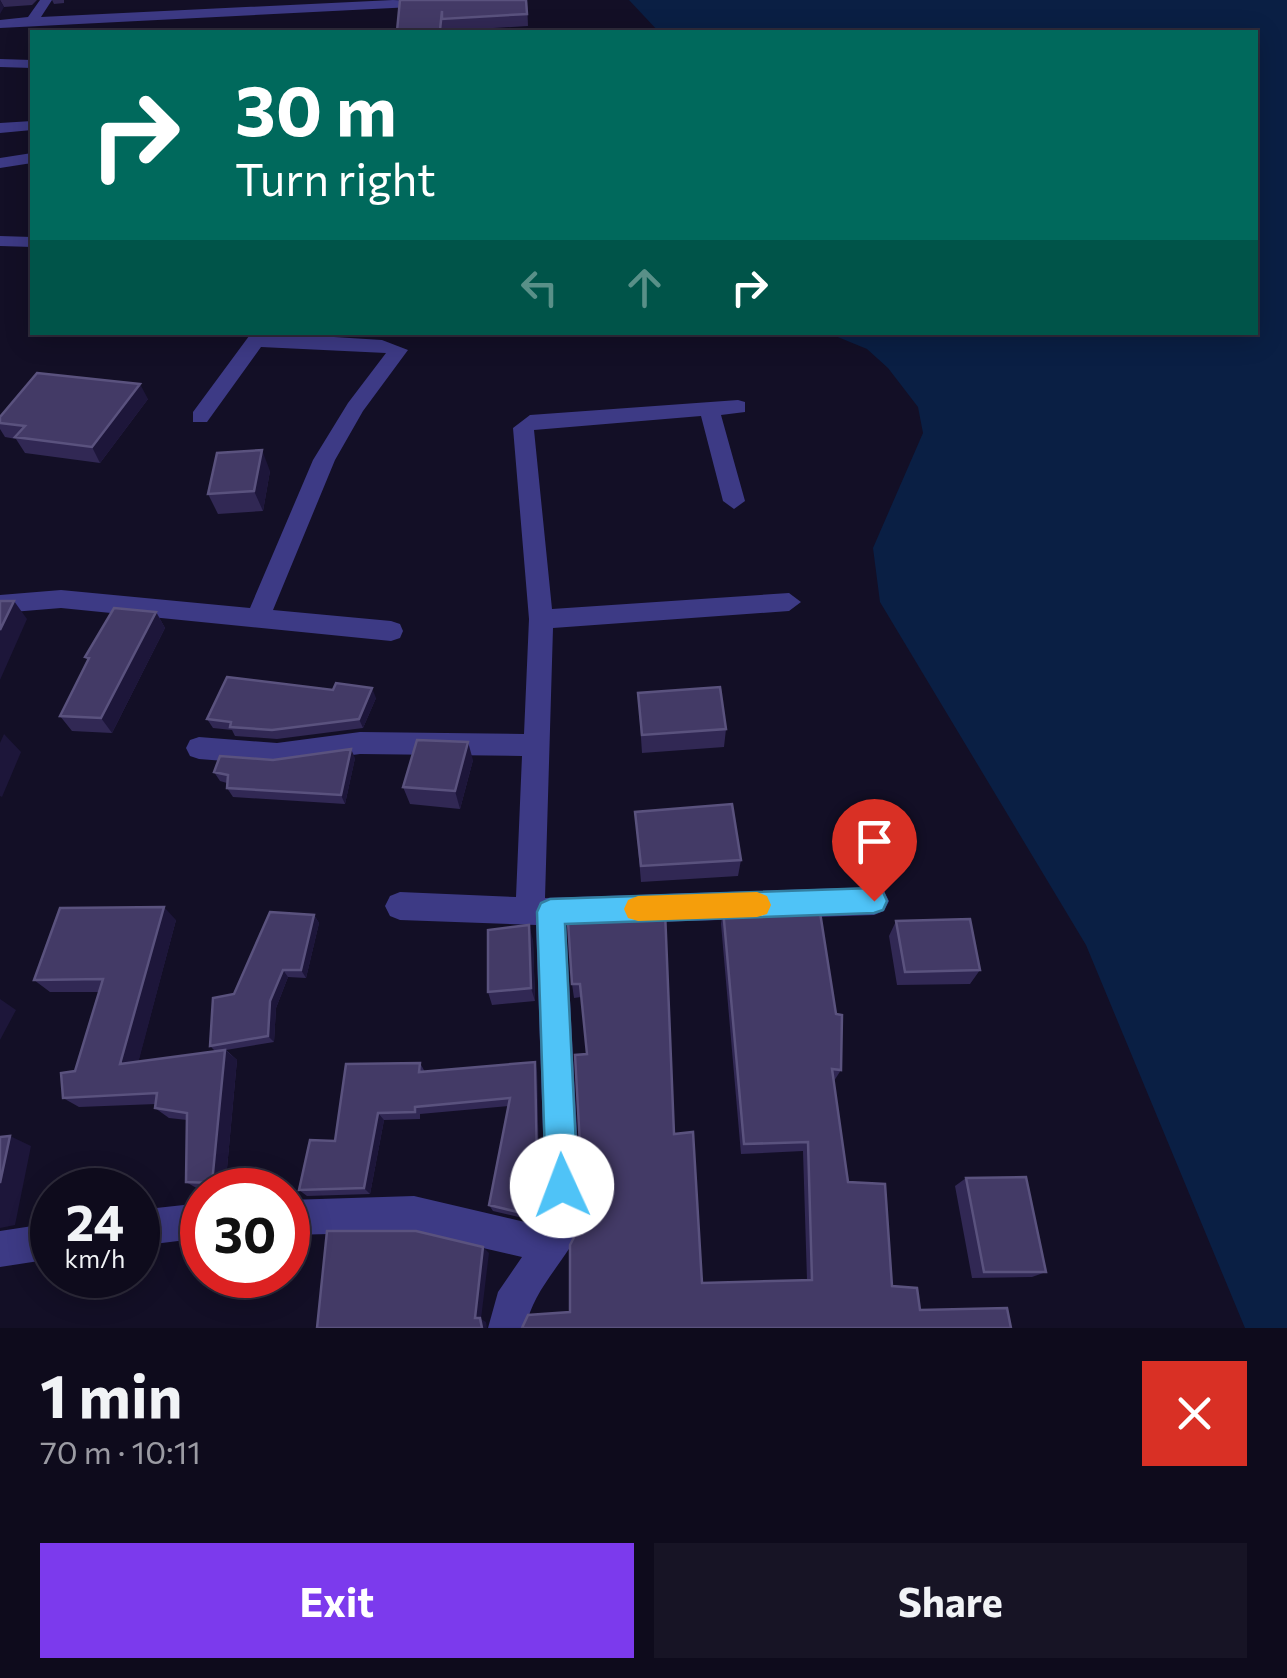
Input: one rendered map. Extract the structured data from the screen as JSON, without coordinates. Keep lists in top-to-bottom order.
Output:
{
  "page": {
    "turn": ["30 m", "Turn right"],
    "speed": "24 km/h",
    "limit": "30",
    "heading": ["1 min", "70 m · 10:11"],
    "buttons": ["Exit", "Share"]
  }
}
